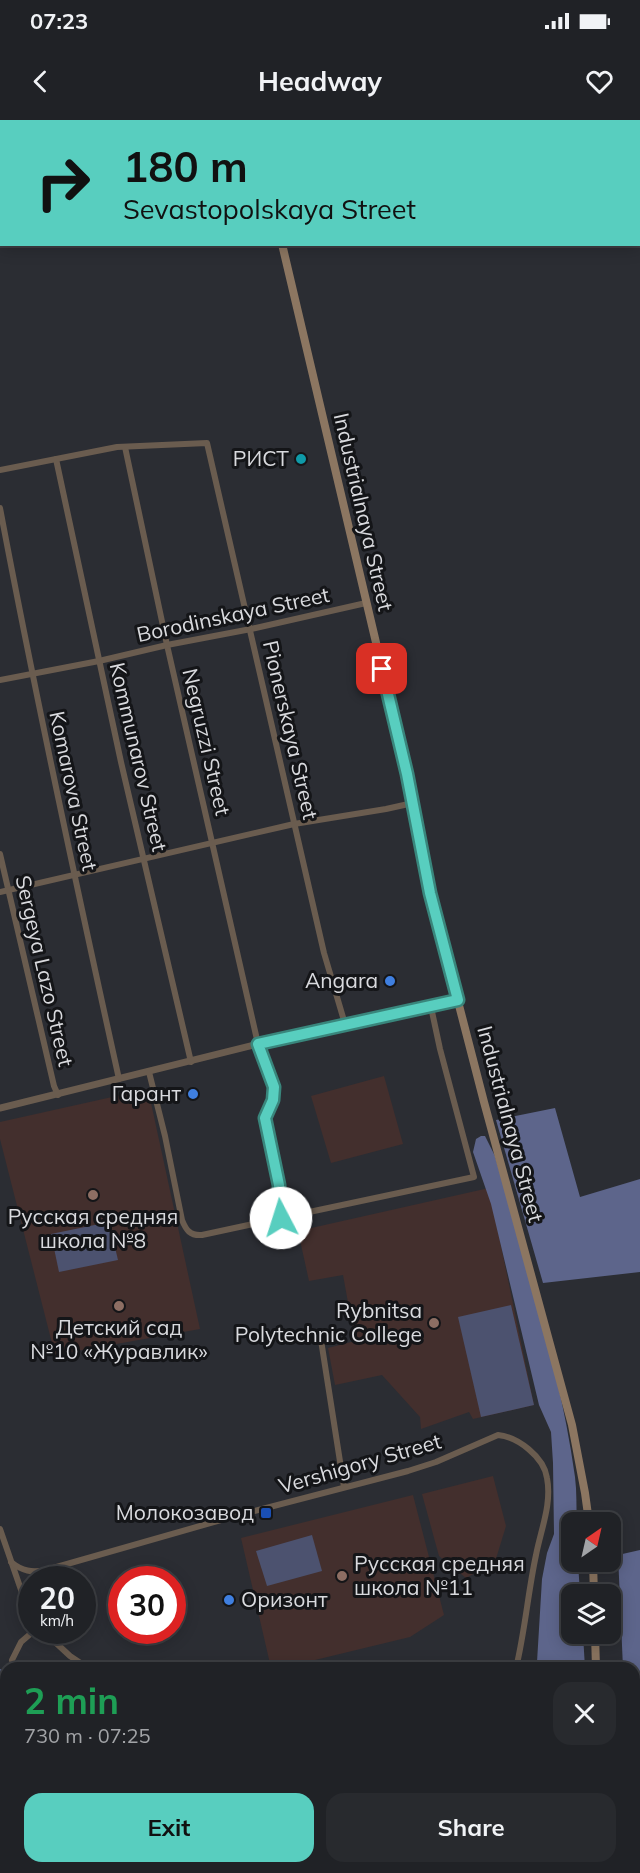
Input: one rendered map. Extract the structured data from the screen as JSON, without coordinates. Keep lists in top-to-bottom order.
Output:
{
  "streets": {
    "main road": ["Industrialnaya Street"],
    "street": [
      "Borodinskaya Street",
      "Pionerskaya Street",
      "Negruzzi Street",
      "Kommunarov Street",
      "Komarova Street",
      "Sergeya Lazo Street",
      "Vershigory Street"
    ]
  },
  "crossings": [
    ["Industrialnaya Street", "Borodinskaya Street"],
    ["Borodinskaya Street", "Pionerskaya Street"],
    ["Borodinskaya Street", "Negruzzi Street"],
    ["Borodinskaya Street", "Kommunarov Street"],
    ["Borodinskaya Street", "Komarova Street"],
    ["Pionerskaya Street", "Negruzzi Street"]
  ],
  "places": {
    "other": [
      "РИСТ",
      "Angara",
      "Гарант",
      "Русская средняя школа №8",
      "Детский сад №10 «Журавлик»",
      "Rybnitsa Polytechnic College",
      "Русская средняя школа №11",
      "Оризонт"
    ],
    "transit": ["Молокозавод"]
  },
  "north": "top right",
  "page": {
    "status": "07:23",
    "header": "Headway",
    "turn": ["180 m", "Sevastopolskaya Street"],
    "speed": "20 km/h",
    "limit": "30",
    "heading": ["2 min", "730 m · 07:25"],
    "buttons": ["Exit", "Share"]
  }
}
